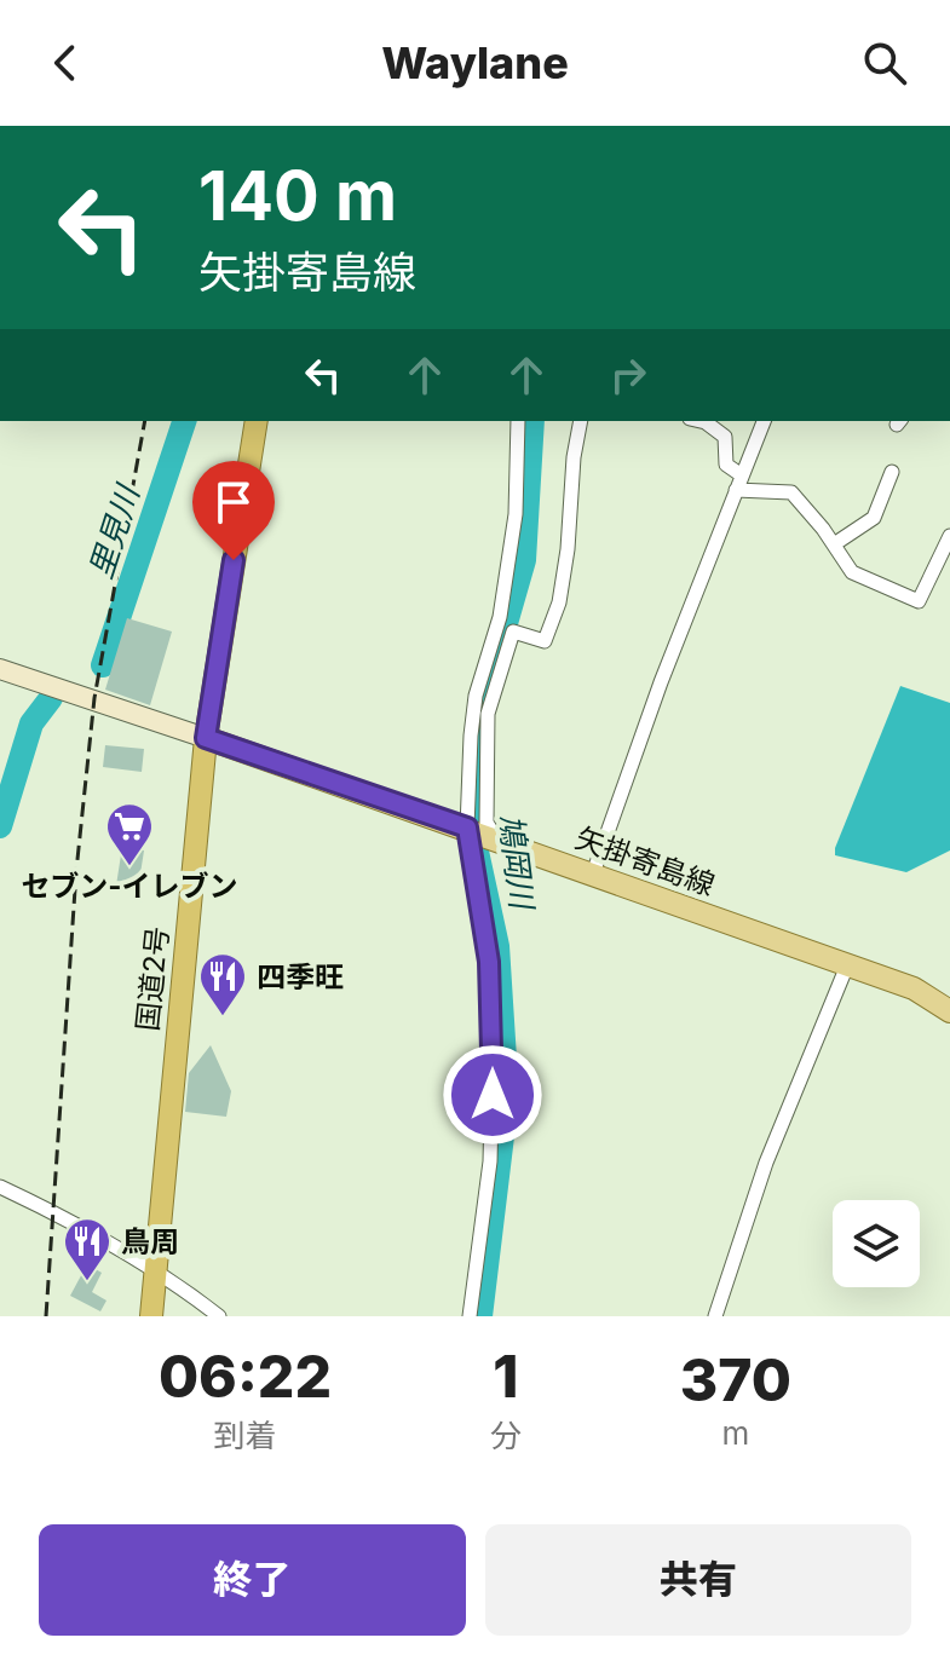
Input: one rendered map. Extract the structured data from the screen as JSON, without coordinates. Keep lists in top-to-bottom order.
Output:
{
  "streets": {
    "highway": ["国道2号"],
    "main road": ["矢掛寄島線"]
  },
  "crossings": [
    ["矢掛寄島線", "国道2号"]
  ],
  "water": ["里見川", "鳩岡川"],
  "places": {
    "supermarket": ["セブン-イレブン"],
    "restaurant": ["四季旺", "鳥周"]
  },
  "page": {
    "header": "Waylane",
    "turn": ["140 m", "矢掛寄島線"],
    "eta": [
      "06:22",
      "到着",
      "1",
      "分",
      "370",
      "m"
    ],
    "buttons": ["終了", "共有"]
  }
}
